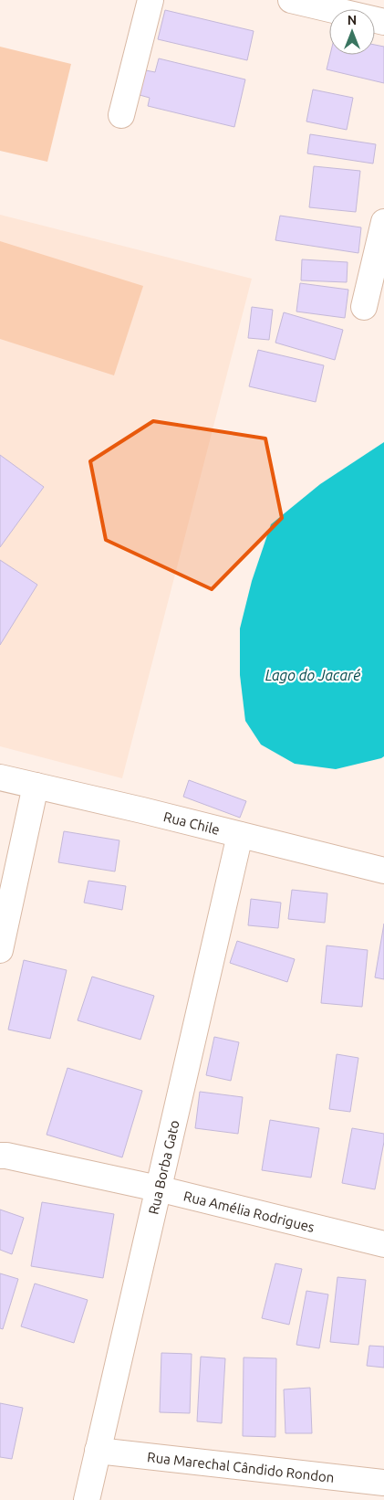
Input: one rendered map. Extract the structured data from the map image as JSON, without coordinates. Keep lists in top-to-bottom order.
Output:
{
  "streets": {
    "street": [
      "Rua Chile",
      "Rua Borba Gato",
      "Rua Amélia Rodrigues",
      "Rua Marechal Cândido Rondon"
    ]
  },
  "crossings": [
    ["Rua Chile", "Rua Borba Gato"],
    ["Rua Borba Gato", "Rua Amélia Rodrigues"],
    ["Rua Borba Gato", "Rua Marechal Cândido Rondon"]
  ],
  "water": ["Lago do Jacaré"],
  "north": "top"
}
